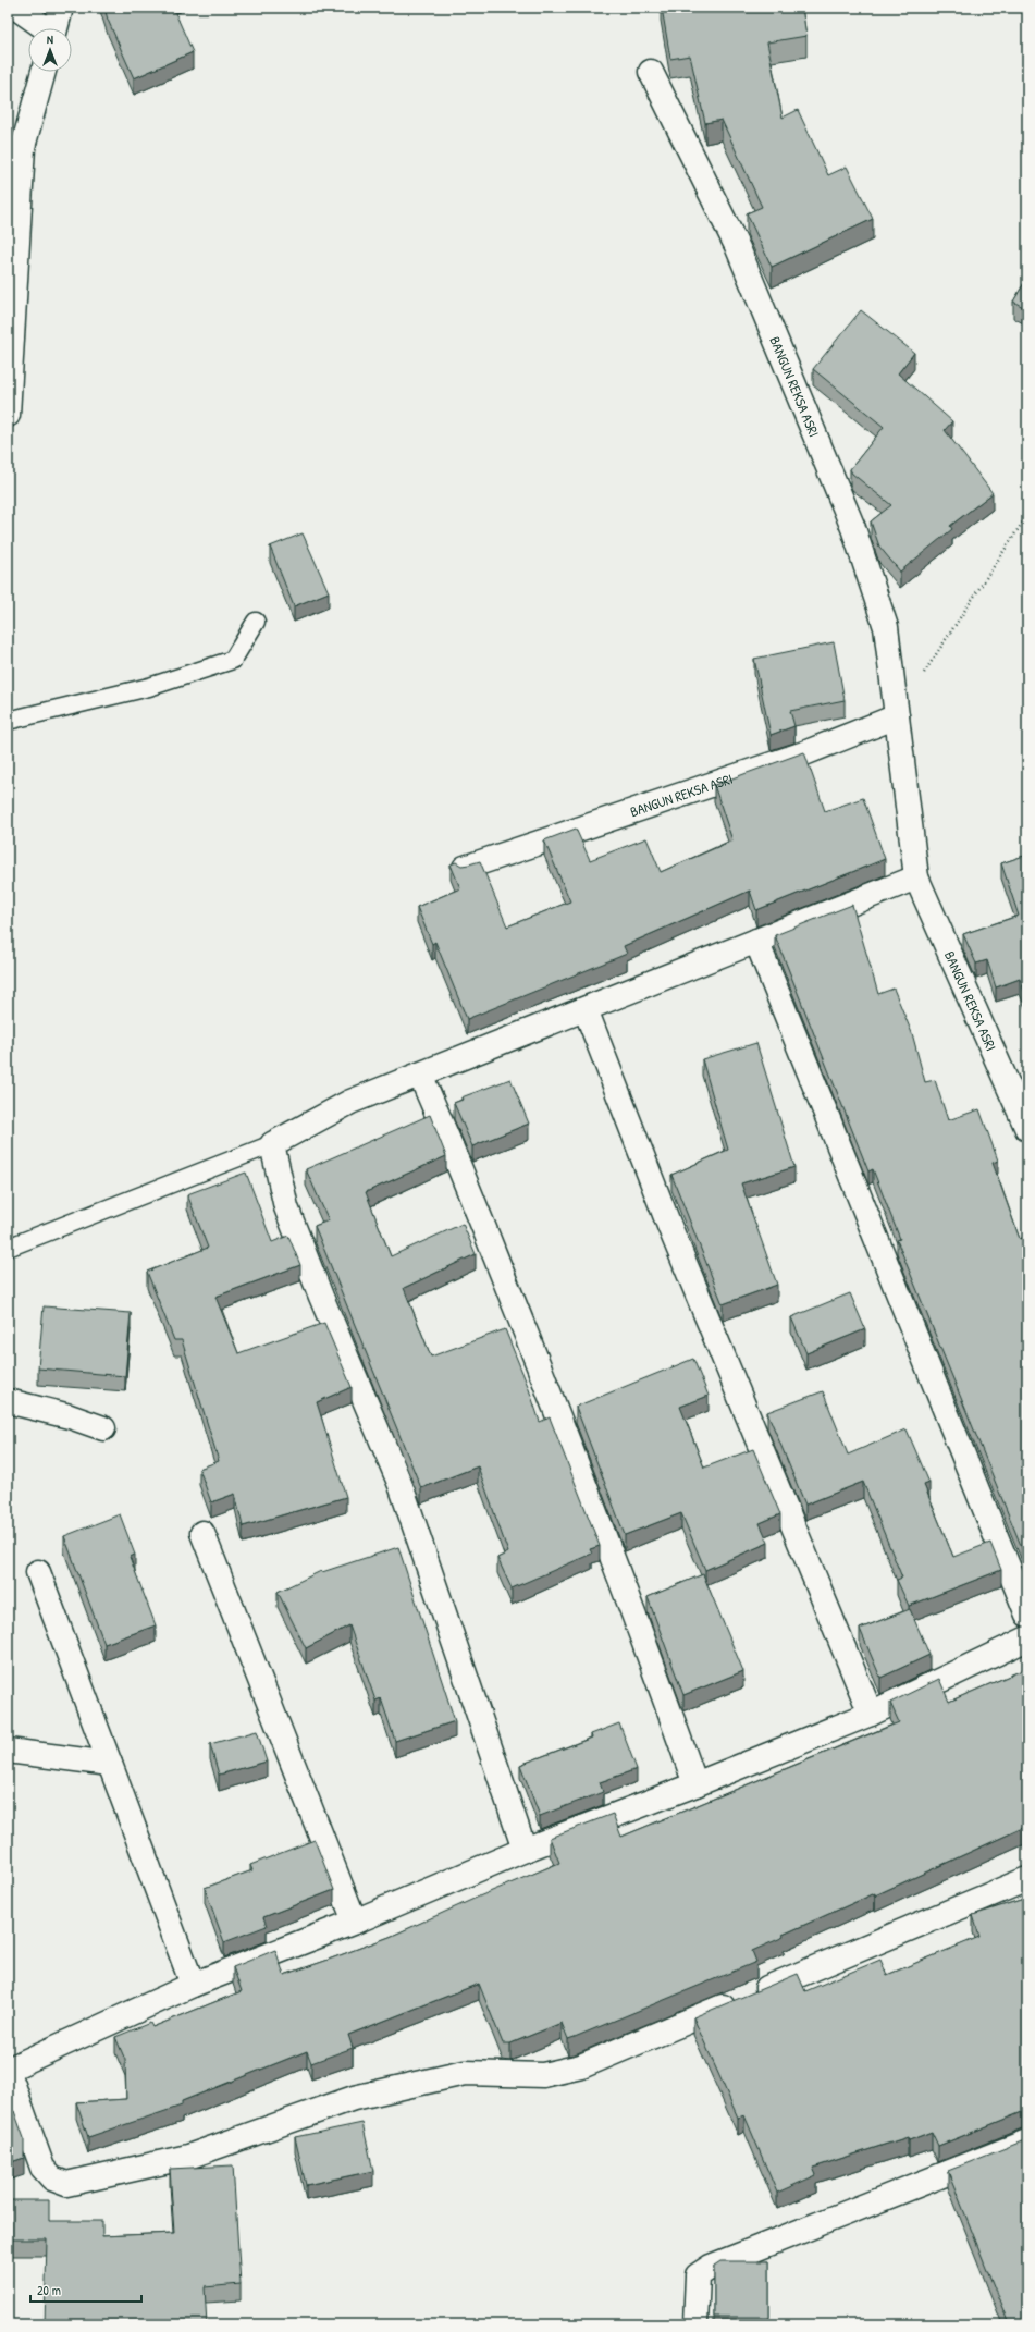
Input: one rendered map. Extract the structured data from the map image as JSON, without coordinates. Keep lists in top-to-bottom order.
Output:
{
  "streets": {
    "street": ["BANGUN REKSA ASRI"]
  },
  "scale_bar": "20 m",
  "north": "top"
}
